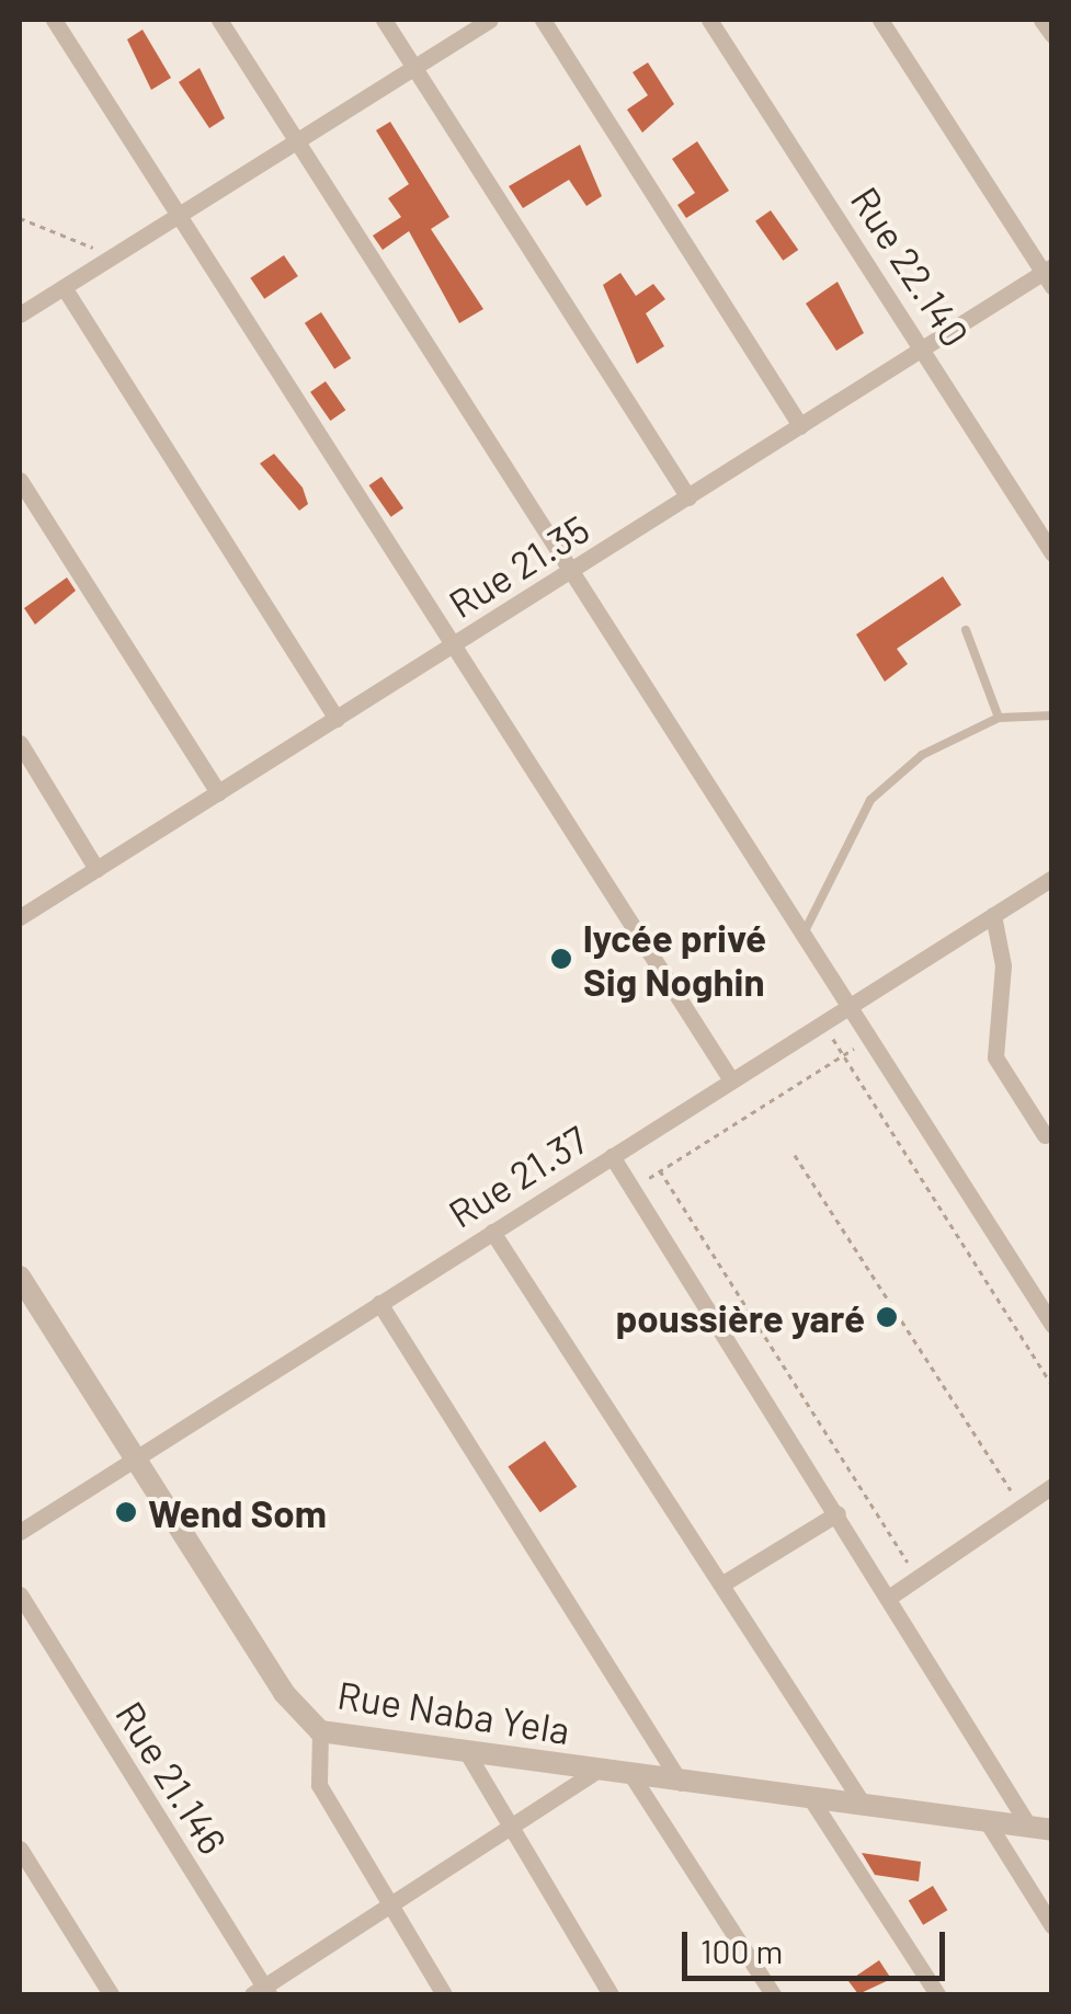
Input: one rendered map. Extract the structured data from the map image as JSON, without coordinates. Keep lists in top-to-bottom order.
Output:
{
  "streets": {
    "street": [
      "Rue 22.140",
      "Rue 21.35",
      "Rue 21.37",
      "Rue Naba Yela",
      "Rue 21.146"
    ]
  },
  "crossings": [
    ["Rue 22.140", "Rue 21.35"],
    ["Rue 21.37", "Rue Naba Yela"]
  ],
  "places": ["lycée privé Sig Noghin", "poussière yaré", "Wend Som"],
  "scale_bar": "100 m"
}
